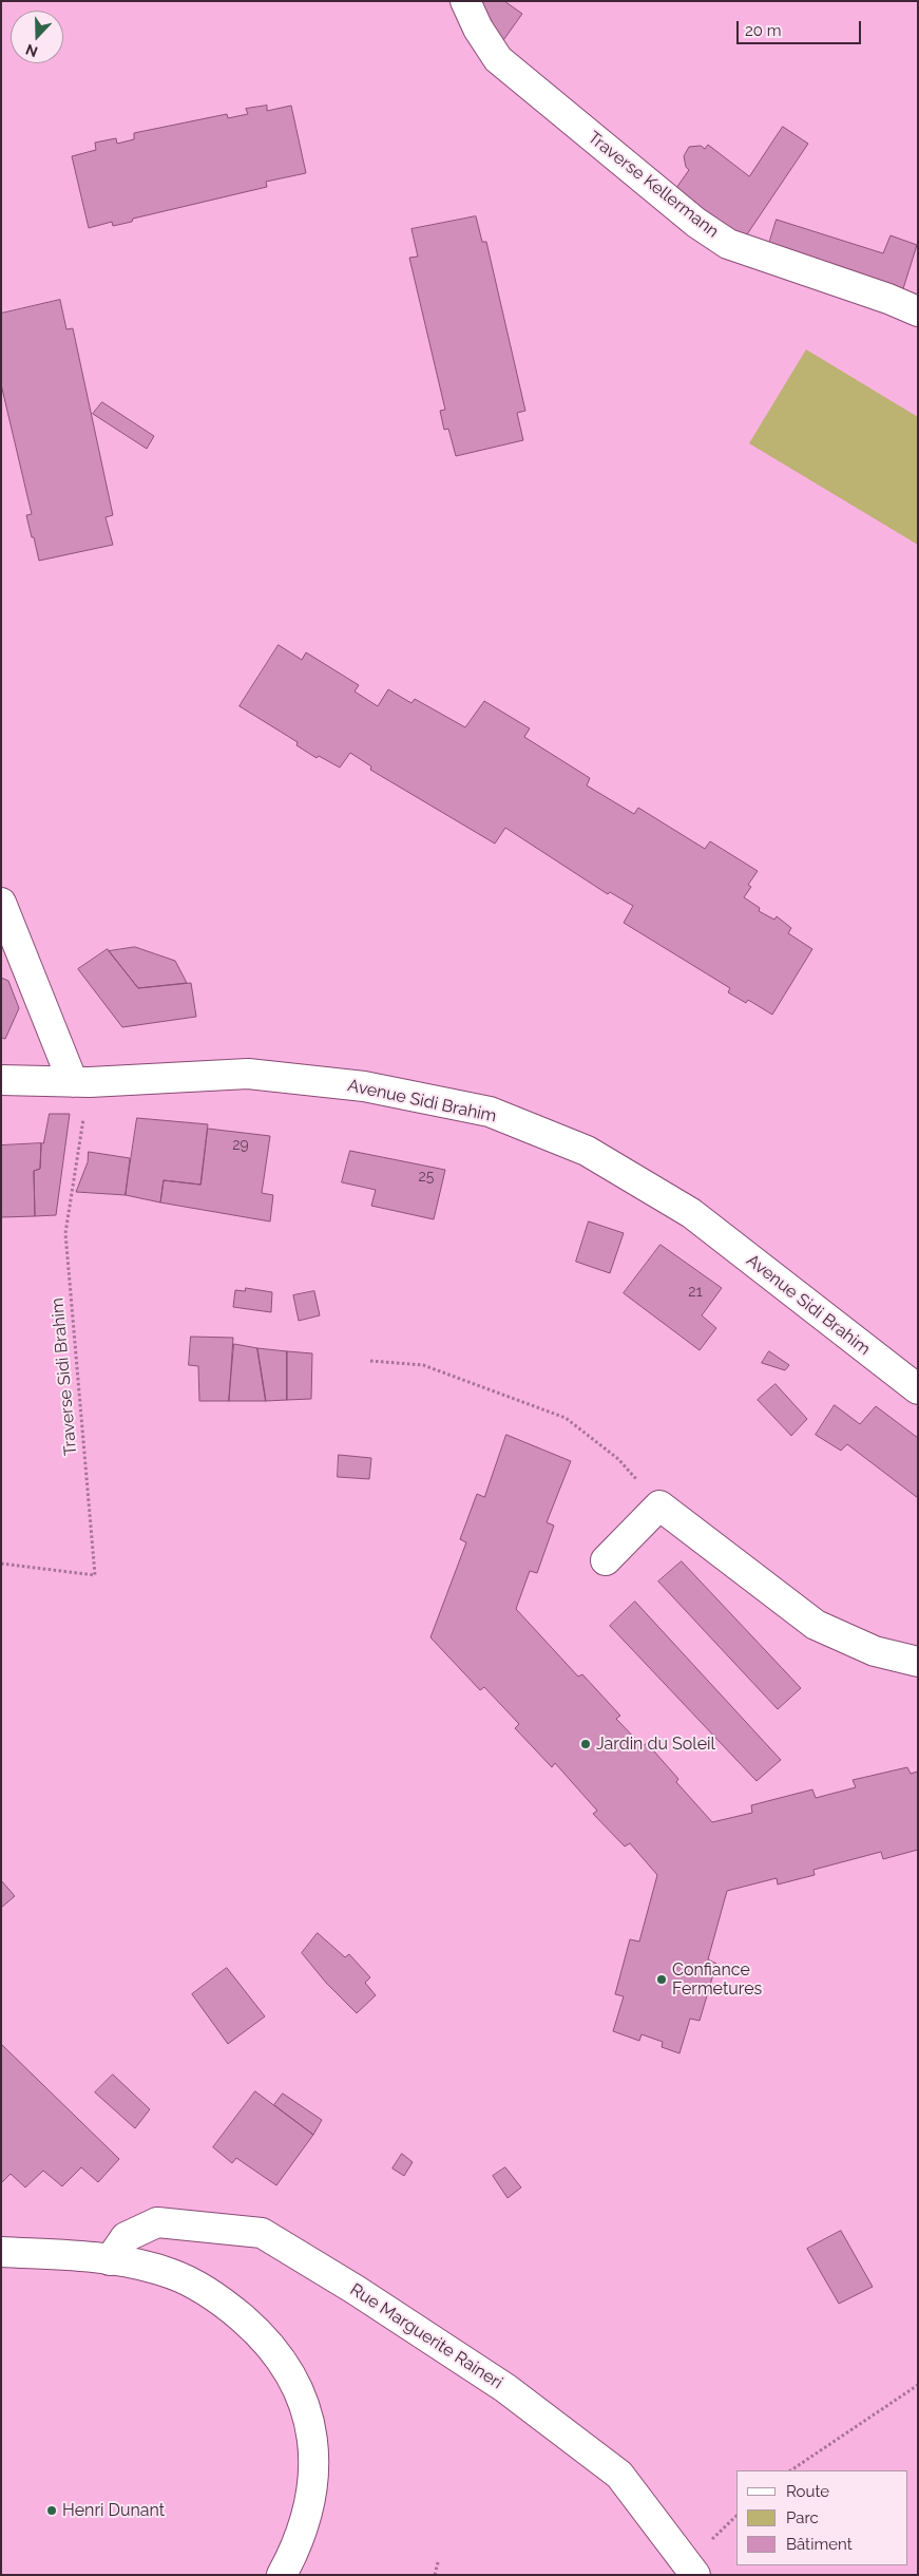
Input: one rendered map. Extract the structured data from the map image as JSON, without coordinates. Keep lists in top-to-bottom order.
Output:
{
  "streets": {
    "street": ["Traverse Kellermann", "Avenue Sidi Brahim", "Rue Marguerite Raineri"],
    "path": ["Traverse Sidi Brahim"]
  },
  "crossings": [
    ["Avenue Sidi Brahim", "Traverse Sidi Brahim"]
  ],
  "places": ["Jardin du Soleil", "Confiance Fermetures", "Henri Dunant"],
  "house_numbers": ["29", "25", "21"],
  "legend": ["Route", "Parc", "Bâtiment"],
  "scale_bar": "20 m",
  "north": "bottom"
}
